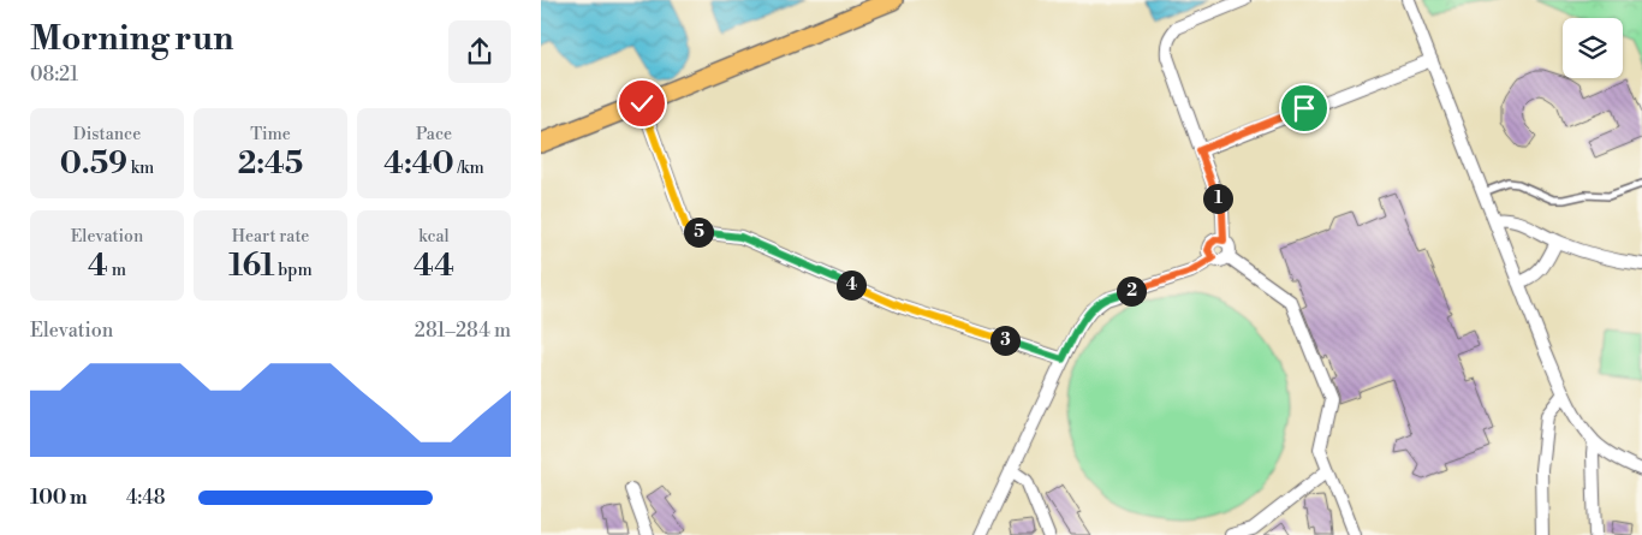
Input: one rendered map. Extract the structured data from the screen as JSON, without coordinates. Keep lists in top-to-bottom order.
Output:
{
  "page": {
    "heading": ["Morning run", "08:21"],
    "stats": [
      ["Distance", "0.59 km"],
      ["Time", "2:45"],
      ["Pace", "4:40 /km"],
      ["Elevation", "4 m"],
      ["Heart rate", "161 bpm"],
      ["kcal", "44"]
    ],
    "pins": [
      "1",
      "5",
      "4",
      "2",
      "3"
    ],
    "chart": ["Elevation", "281–284 m"],
    "list": [
      {
        "name": "100 m",
        "note": "4:48"
      }
    ]
  }
}
